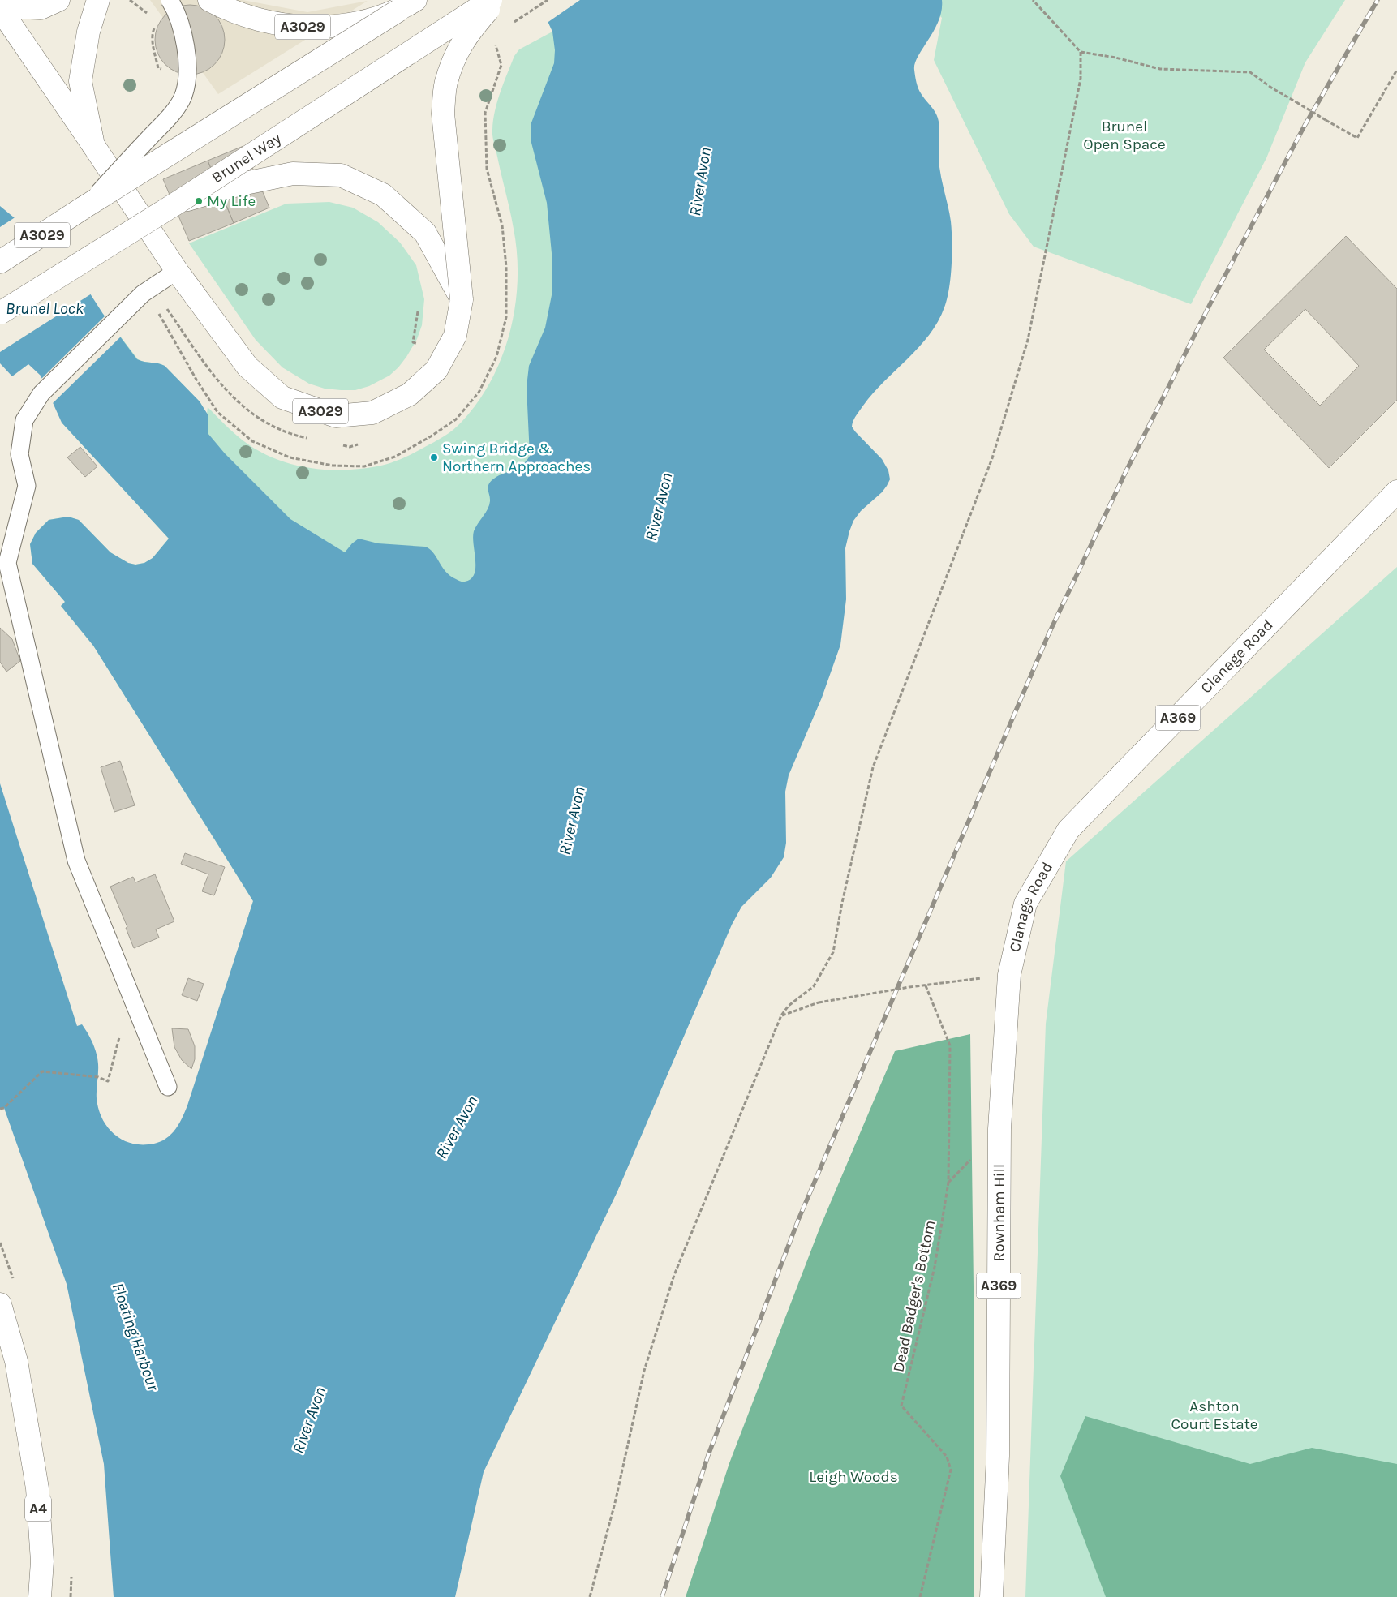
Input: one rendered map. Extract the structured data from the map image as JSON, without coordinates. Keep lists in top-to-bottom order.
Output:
{
  "streets": {
    "main road": [
      "A3029",
      "Brunel Way",
      "Clanage Road",
      "A369",
      "Rownham Hill",
      "A4"
    ],
    "path": ["Dead Badger's Bottom"]
  },
  "crossings": [
    ["A3029", "Brunel Way"],
    ["Clanage Road", "Rownham Hill"]
  ],
  "water": ["River Avon", "Brunel Lock", "Floating Harbour"],
  "parks": ["Brunel Open Space", "Ashton Court Estate", "Leigh Woods"],
  "places": ["My Life", "Swing Bridge & Northern Approaches"]
}
